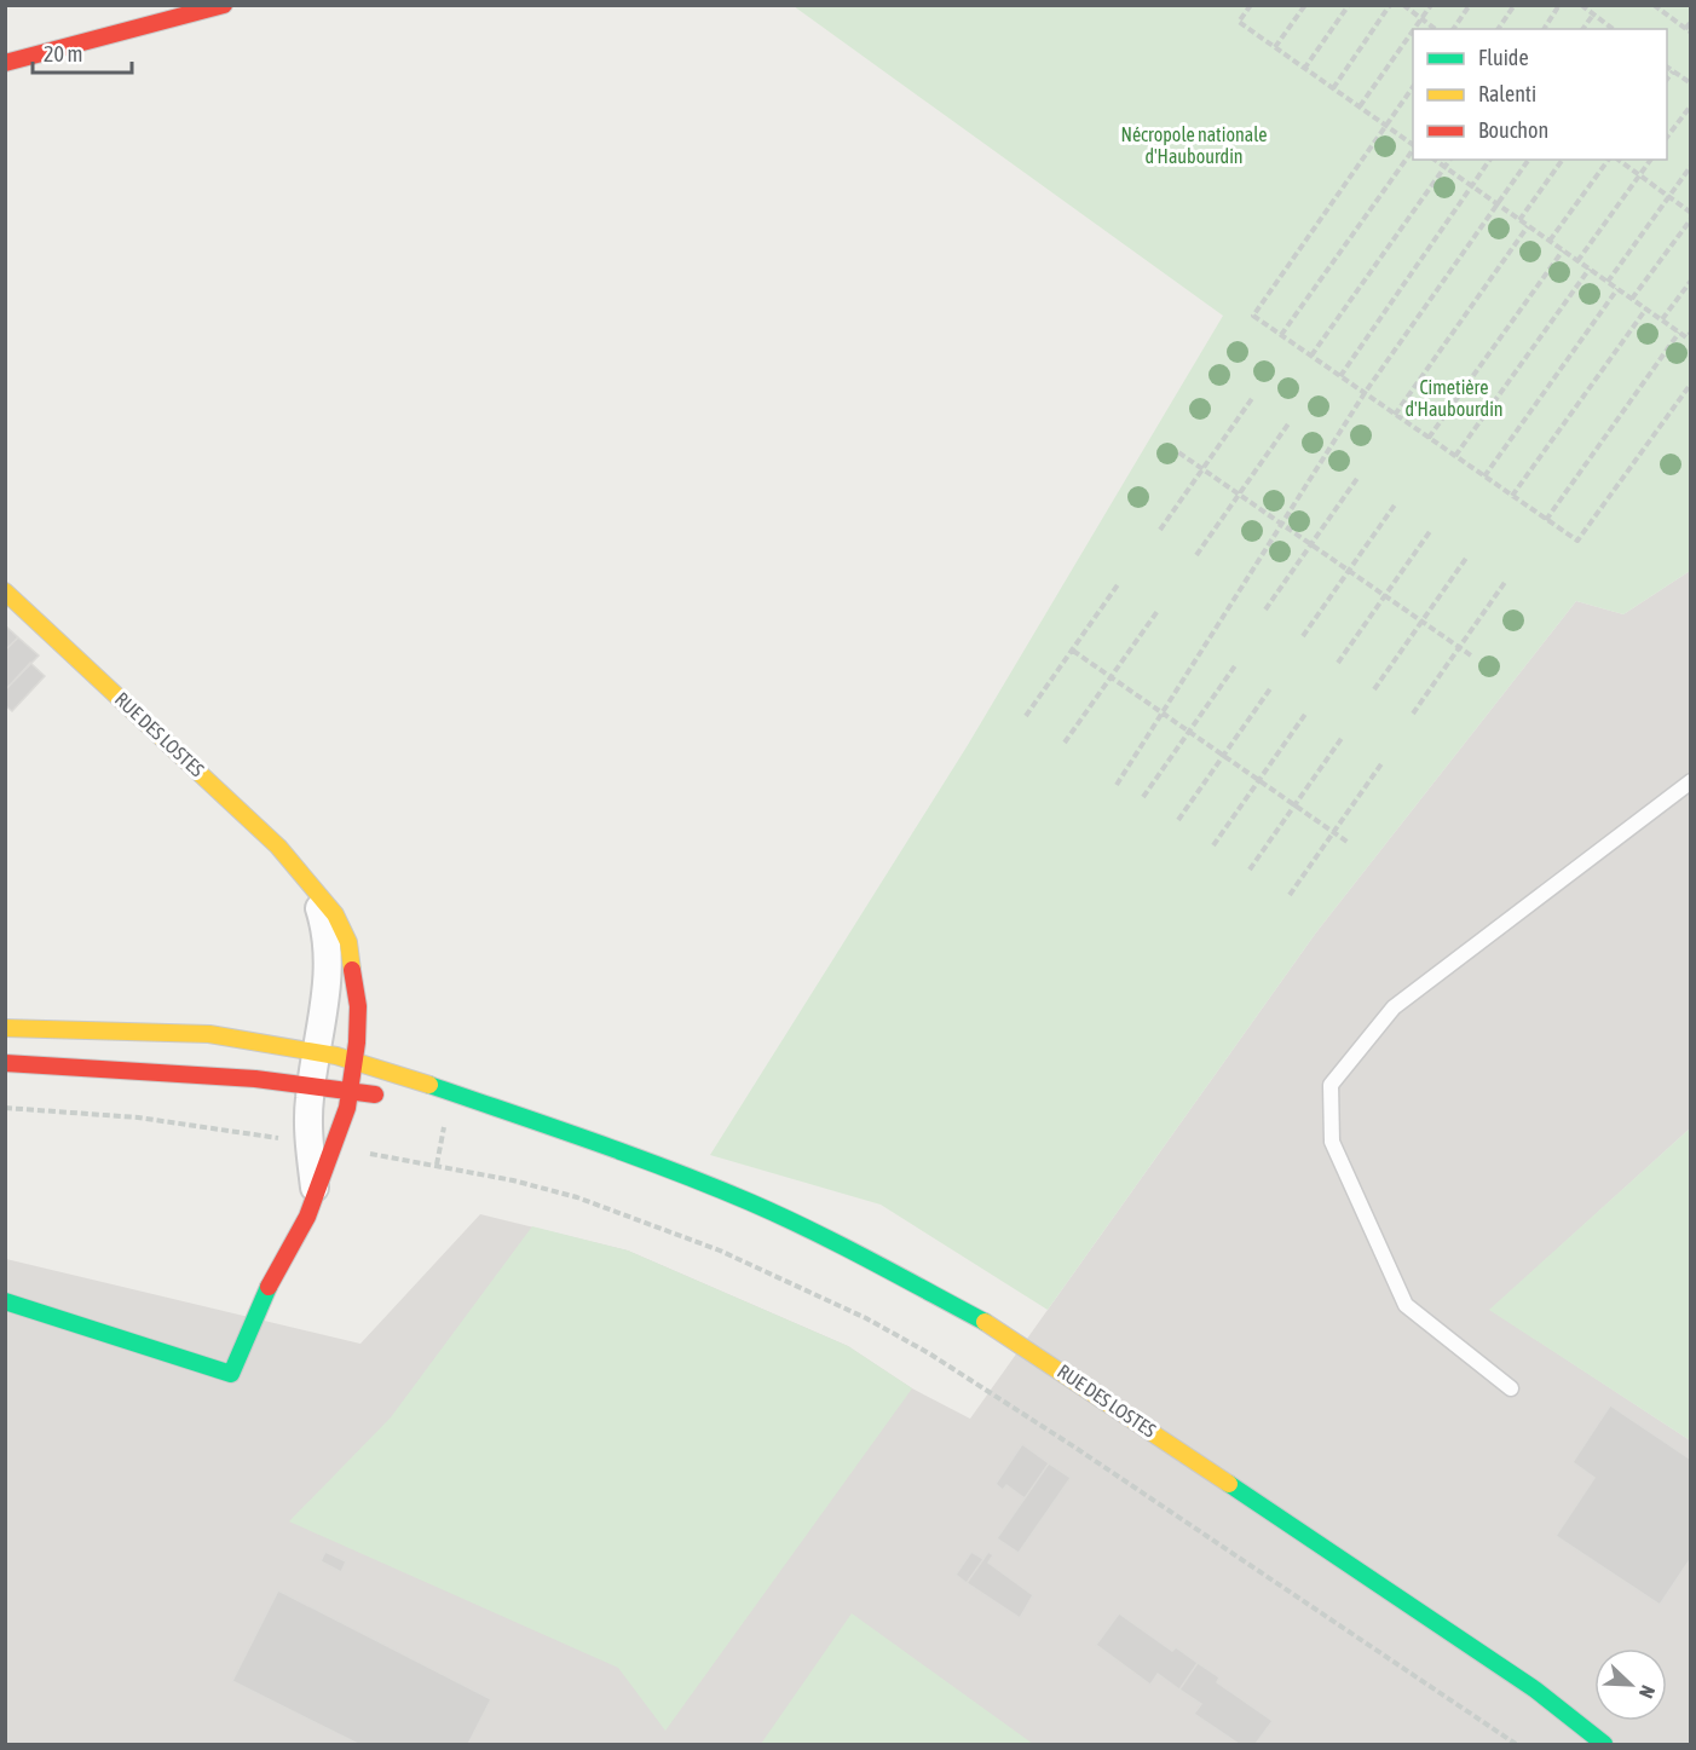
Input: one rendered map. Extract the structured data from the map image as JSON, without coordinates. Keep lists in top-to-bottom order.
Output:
{
  "streets": {
    "main road": ["RUE DES LOSTES"]
  },
  "parks": ["Nécropole nationale d'Haubourdin", "Cimetière d'Haubourdin"],
  "legend": ["Fluide", "Ralenti", "Bouchon"],
  "scale_bar": "20 m",
  "north": "bottom right"
}
